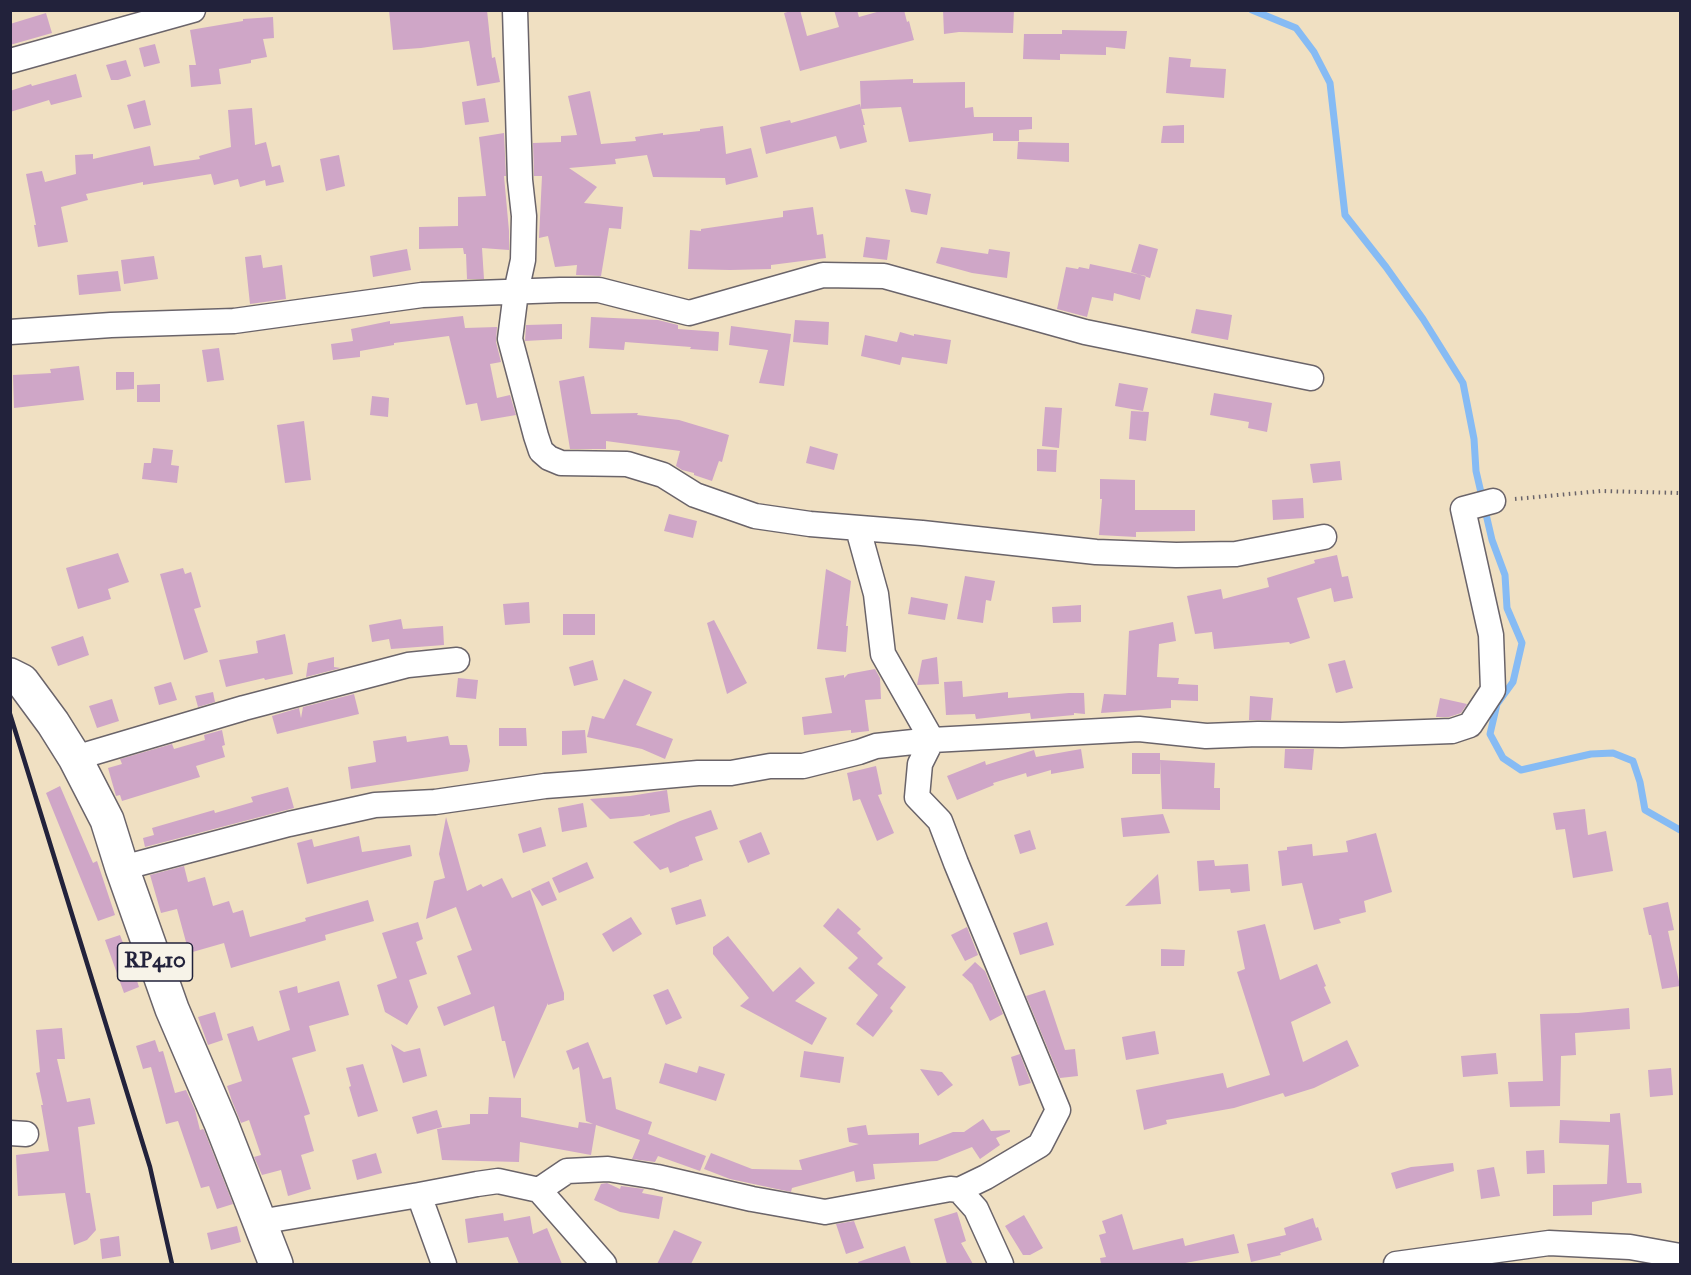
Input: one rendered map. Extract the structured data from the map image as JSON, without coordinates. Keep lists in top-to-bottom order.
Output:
{
  "streets": {
    "main road": ["RP410"]
  }
}
